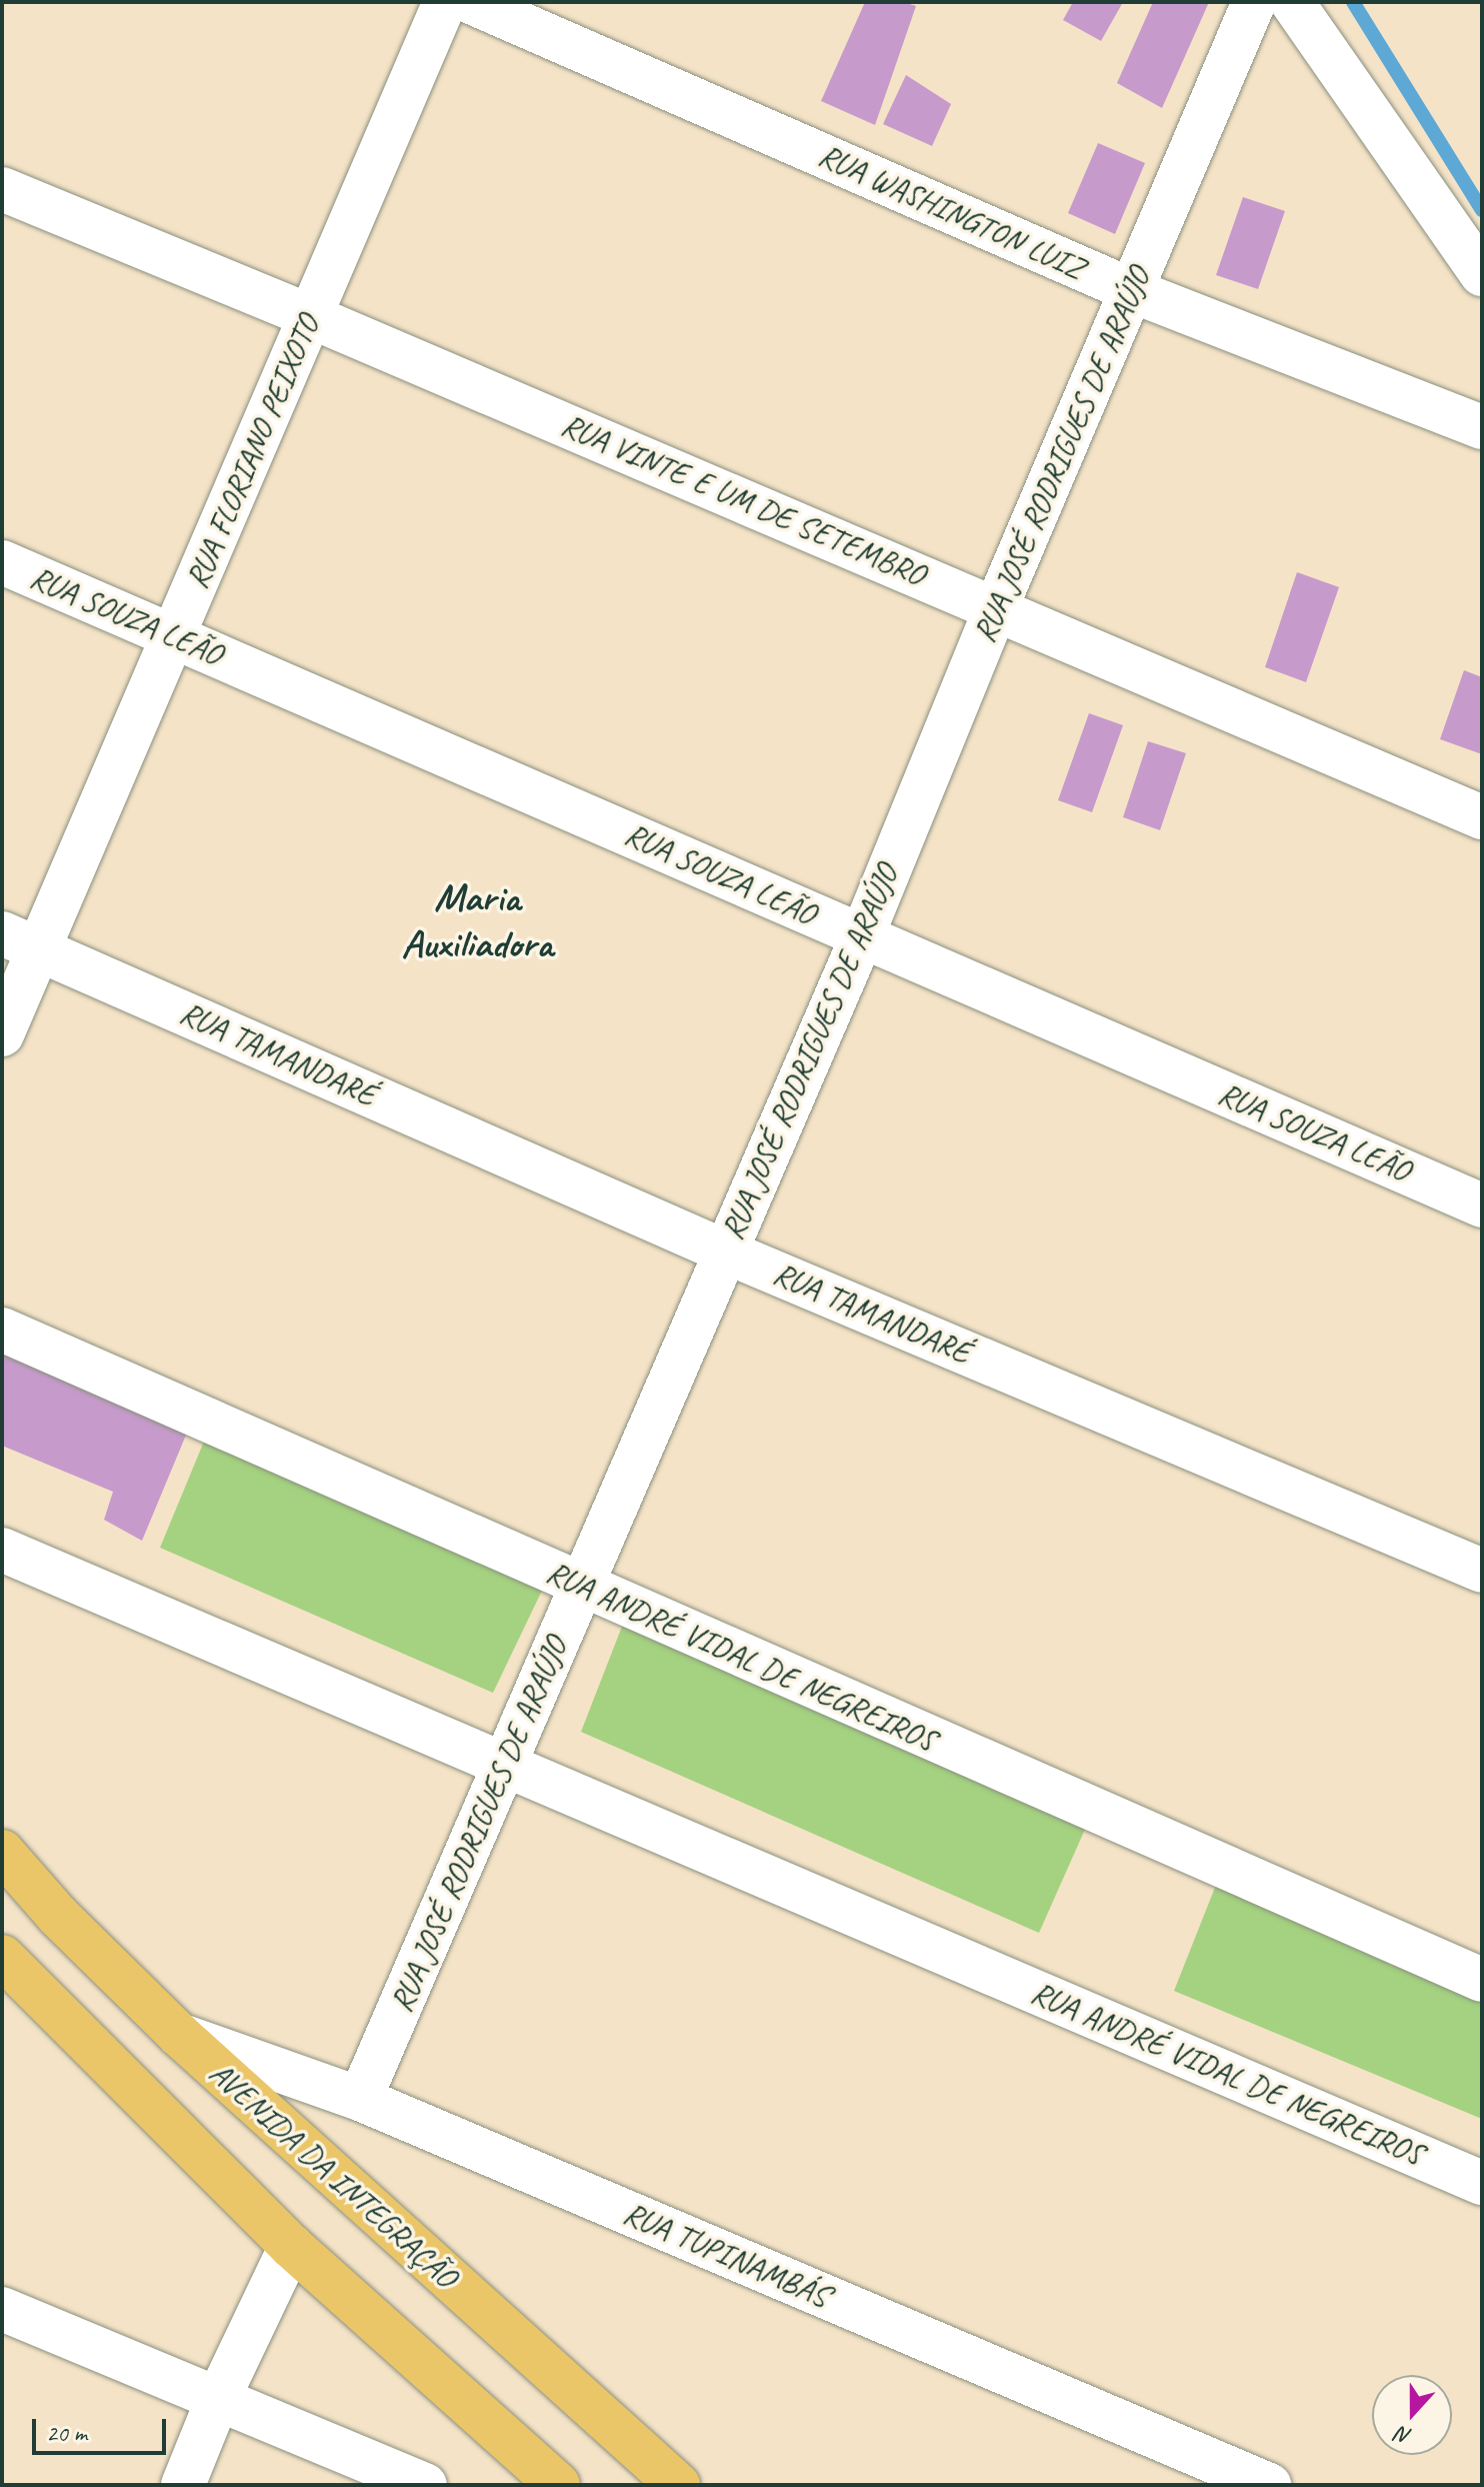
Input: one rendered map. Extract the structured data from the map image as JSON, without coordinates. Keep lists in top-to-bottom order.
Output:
{
  "streets": {
    "main road": ["AVENIDA DA INTEGRAÇÃO"],
    "street": [
      "RUA WASHINGTON LUIZ",
      "RUA FLORIANO PEIXOTO",
      "RUA JOSÉ RODRIGUES DE ARAÚJO",
      "RUA VINTE E UM DE SETEMBRO",
      "RUA SOUZA LEÃO",
      "RUA TAMANDARÉ",
      "RUA ANDRÉ VIDAL DE NEGREIROS",
      "RUA TUPINAMBÁS"
    ]
  },
  "crossings": [
    ["RUA WASHINGTON LUIZ", "RUA JOSÉ RODRIGUES DE ARAÚJO"],
    ["RUA FLORIANO PEIXOTO", "RUA VINTE E UM DE SETEMBRO"],
    ["RUA FLORIANO PEIXOTO", "RUA SOUZA LEÃO"],
    ["RUA FLORIANO PEIXOTO", "RUA TAMANDARÉ"],
    ["RUA JOSÉ RODRIGUES DE ARAÚJO", "RUA VINTE E UM DE SETEMBRO"],
    ["RUA JOSÉ RODRIGUES DE ARAÚJO", "RUA SOUZA LEÃO"],
    ["RUA JOSÉ RODRIGUES DE ARAÚJO", "RUA TAMANDARÉ"],
    ["RUA JOSÉ RODRIGUES DE ARAÚJO", "RUA ANDRÉ VIDAL DE NEGREIROS"],
    ["RUA JOSÉ RODRIGUES DE ARAÚJO", "RUA TUPINAMBÁS"],
    ["AVENIDA DA INTEGRAÇÃO", "RUA TUPINAMBÁS"]
  ],
  "districts": ["Maria Auxiliadora"],
  "scale_bar": "20 m",
  "north": "bottom"
}
